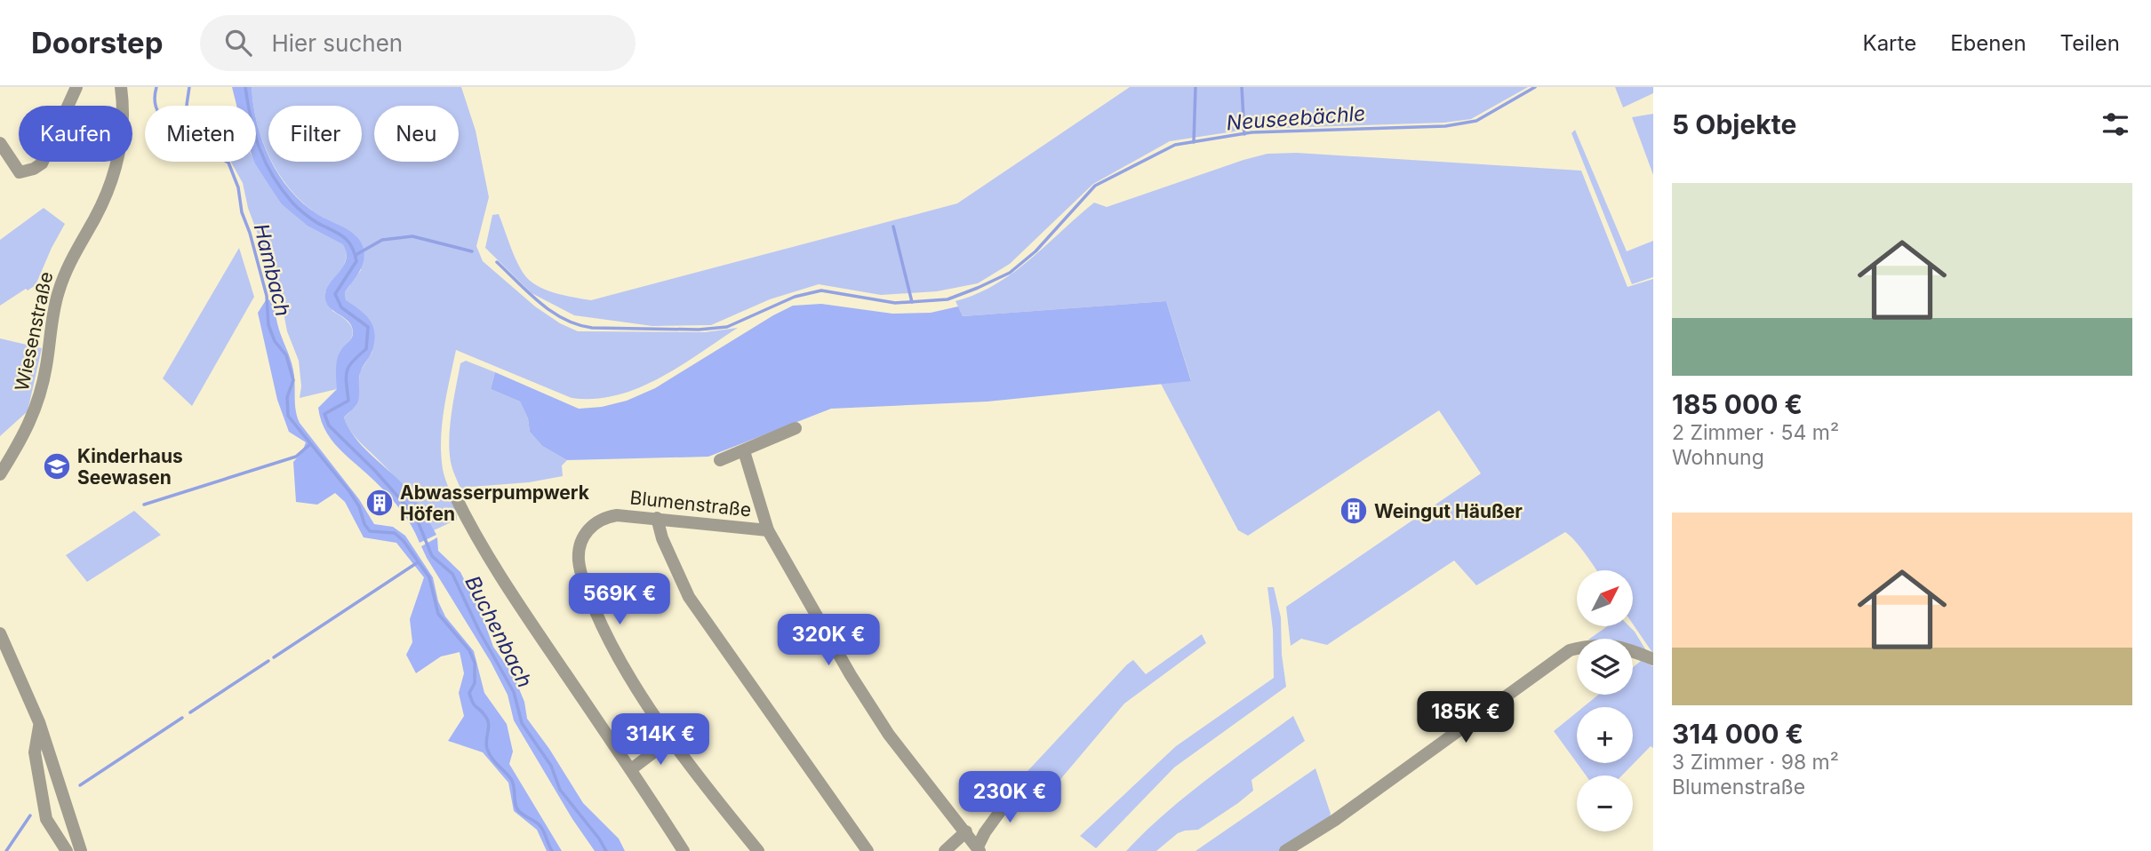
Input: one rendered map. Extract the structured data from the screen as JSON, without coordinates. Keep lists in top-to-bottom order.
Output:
{
  "streets": {
    "street": ["Wiesenstraße", "Blumenstraße"]
  },
  "water": ["Neuseebächle", "Hambach", "Buchenbach"],
  "places": {
    "school or university": ["Kinderhaus Seewasen"],
    "building": ["Abwasserpumpwerk Höfen", "Weingut Häußer"]
  },
  "north": "top right",
  "page": {
    "header": "Doorstep",
    "search": "Hier suchen",
    "nav": ["Karte", "Ebenen", "Teilen"],
    "heading": "5 Objekte",
    "chip": [
      "Kaufen",
      "Mieten",
      "Filter",
      "Neu"
    ],
    "list": [
      {
        "name": "185 000 €",
        "note": "2 Zimmer · 54 m² · Wohnung"
      },
      {
        "name": "314 000 €",
        "note": "3 Zimmer · 98 m² · Blumenstraße"
      }
    ],
    "map_buttons": ["+", "−"],
    "price": [
      "569K €",
      "320K €",
      "185K €",
      "314K €",
      "230K €"
    ]
  }
}
